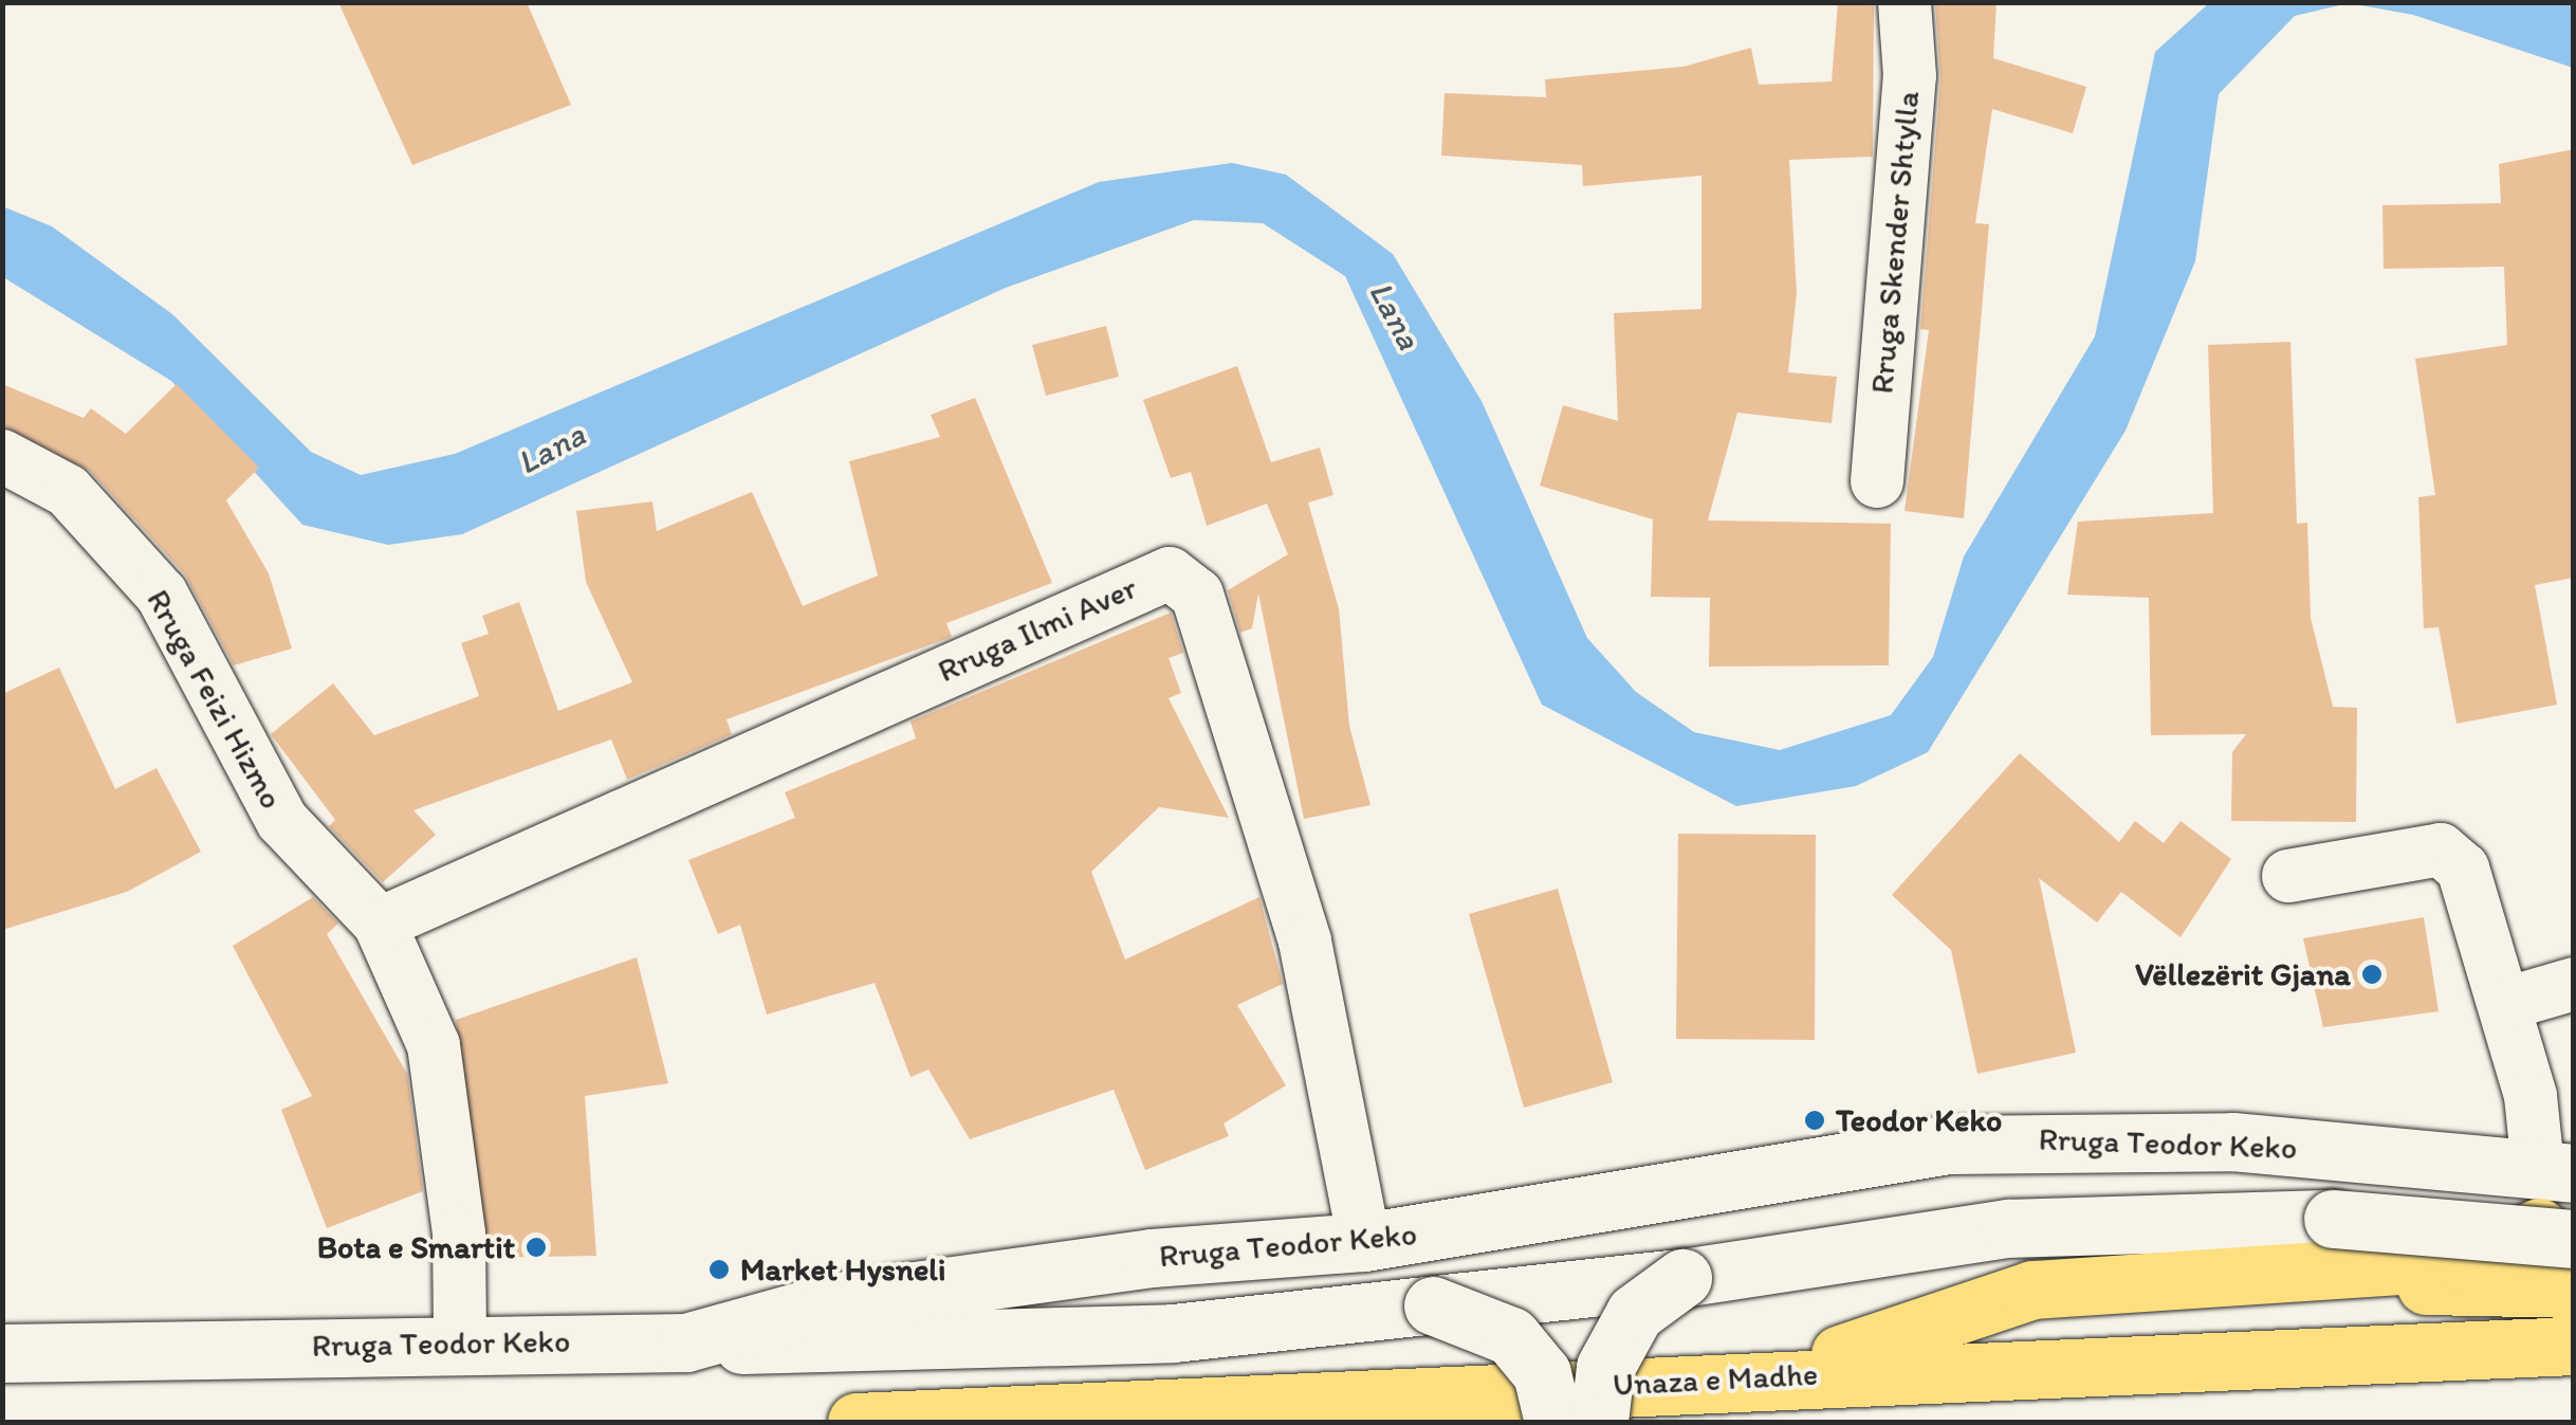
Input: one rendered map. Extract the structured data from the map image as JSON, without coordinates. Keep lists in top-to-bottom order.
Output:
{
  "streets": {
    "highway": ["Unaza e Madhe"],
    "main road": ["Rruga Teodor Keko"],
    "street": ["Rruga Skender Shtylla", "Rruga Ilmi Aver", "Rruga Feizi Hizmo"]
  },
  "crossings": [
    ["Rruga Ilmi Aver", "Rruga Feizi Hizmo"],
    ["Rruga Ilmi Aver", "Rruga Teodor Keko"],
    ["Rruga Feizi Hizmo", "Rruga Teodor Keko"]
  ],
  "water": ["Lana"],
  "places": [
    "Vëllezërit Gjana",
    "Teodor Keko",
    "Bota e Smartit",
    "Market Hysneli"
  ]
}
